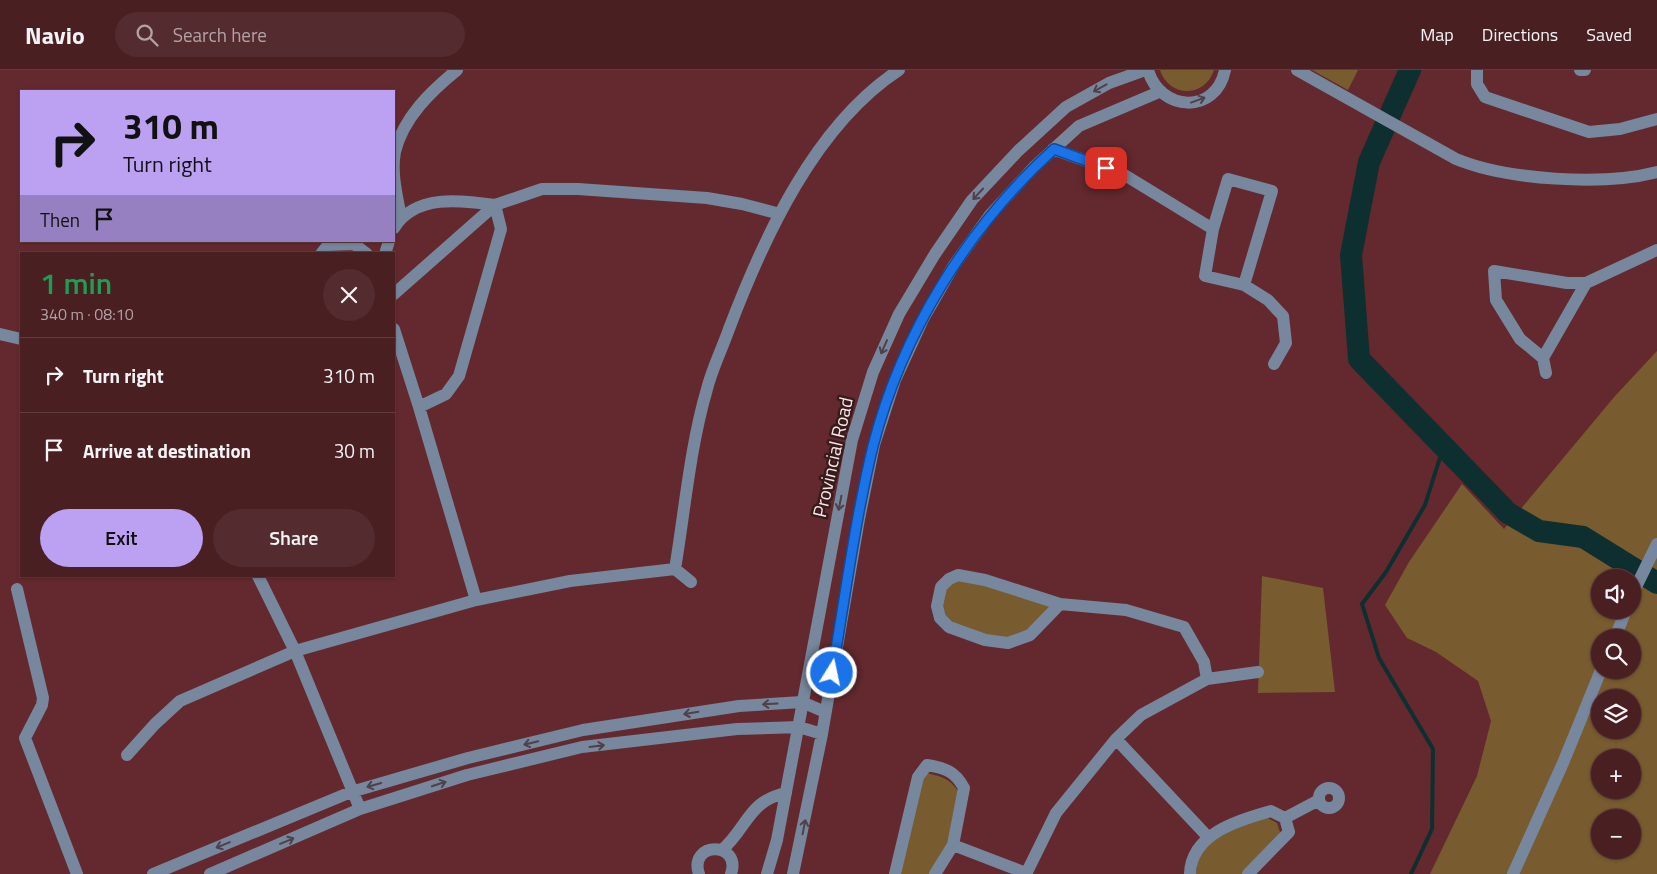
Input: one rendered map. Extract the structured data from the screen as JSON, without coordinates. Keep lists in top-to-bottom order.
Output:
{
  "streets": {
    "street": ["Provincial Road"]
  },
  "page": {
    "header": "Navio",
    "search": "Search here",
    "nav": ["Map", "Directions", "Saved"],
    "turn": ["310 m", "Turn right"],
    "then": "Then",
    "heading": ["1 min", "340 m · 08:10"],
    "list": [
      {
        "name": "Turn right",
        "value": "310 m"
      },
      {
        "name": "Arrive at destination",
        "value": "30 m"
      }
    ],
    "buttons": ["Exit", "Share"],
    "map_buttons": ["+", "−"]
  }
}
